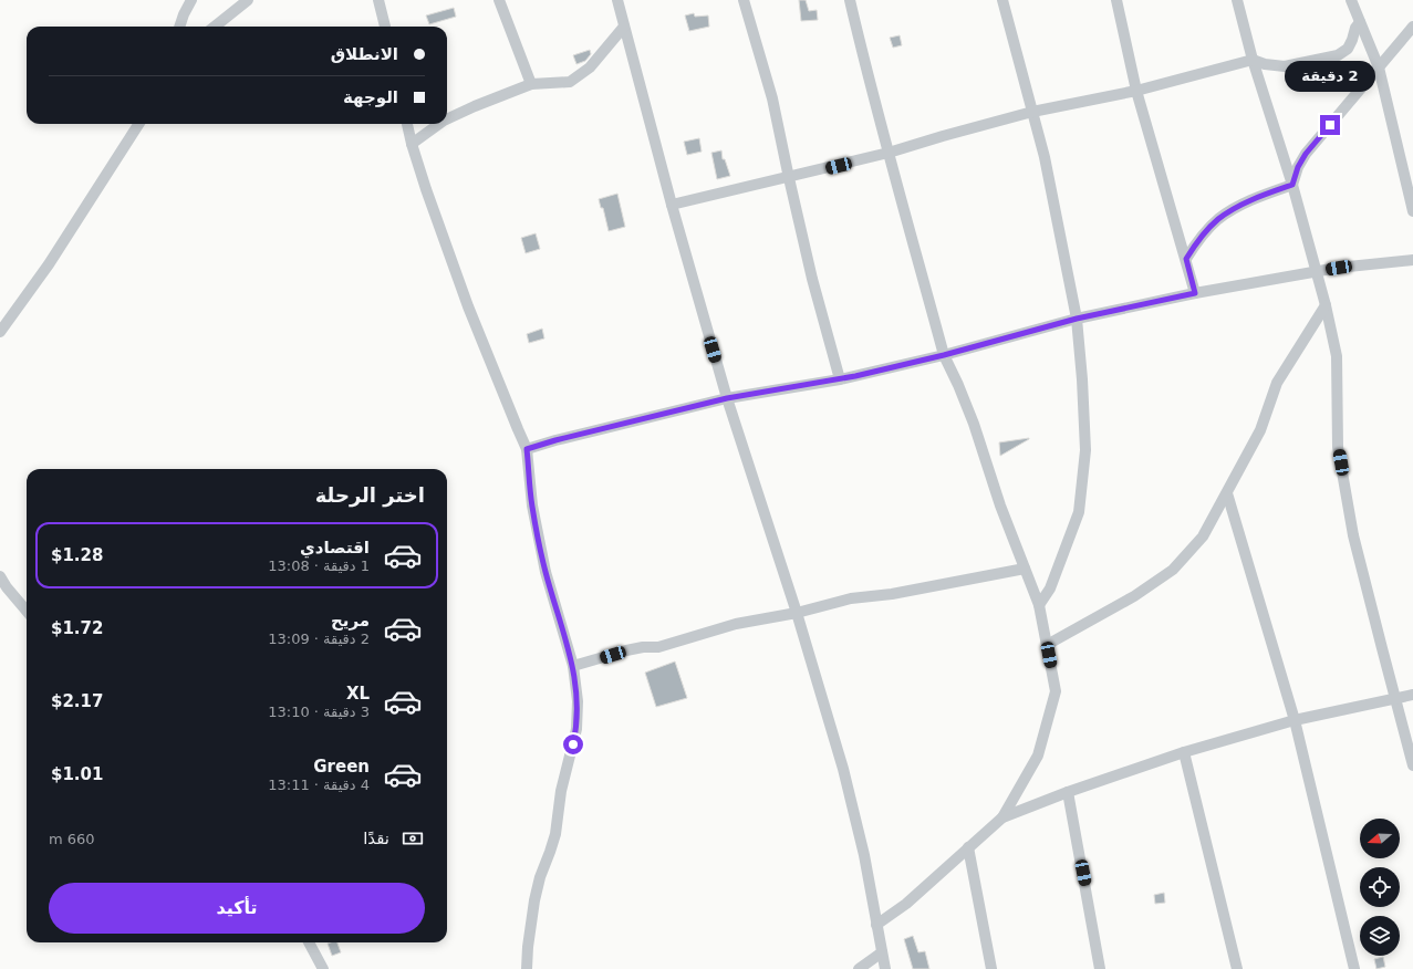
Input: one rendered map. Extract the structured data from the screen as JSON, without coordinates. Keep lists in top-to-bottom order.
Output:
{
  "north": "left",
  "page": {
    "banner": ["الانطلاق", "الوجهة"],
    "bubble": "2 دقيقة",
    "heading": "اختر الرحلة",
    "list": [
      {
        "name": "اقتصادي",
        "note": "1 دقيقة · 13:08",
        "value": "$1.28"
      },
      {
        "name": "مريح",
        "note": "2 دقيقة · 13:09",
        "value": "$1.72"
      },
      {
        "name": "XL",
        "note": "3 دقيقة · 13:10",
        "value": "$2.17"
      },
      {
        "name": "Green",
        "note": "4 دقيقة · 13:11",
        "value": "$1.01"
      }
    ],
    "pay": ["نقدًا", "660 m"],
    "buttons": "تأكيد"
  }
}
